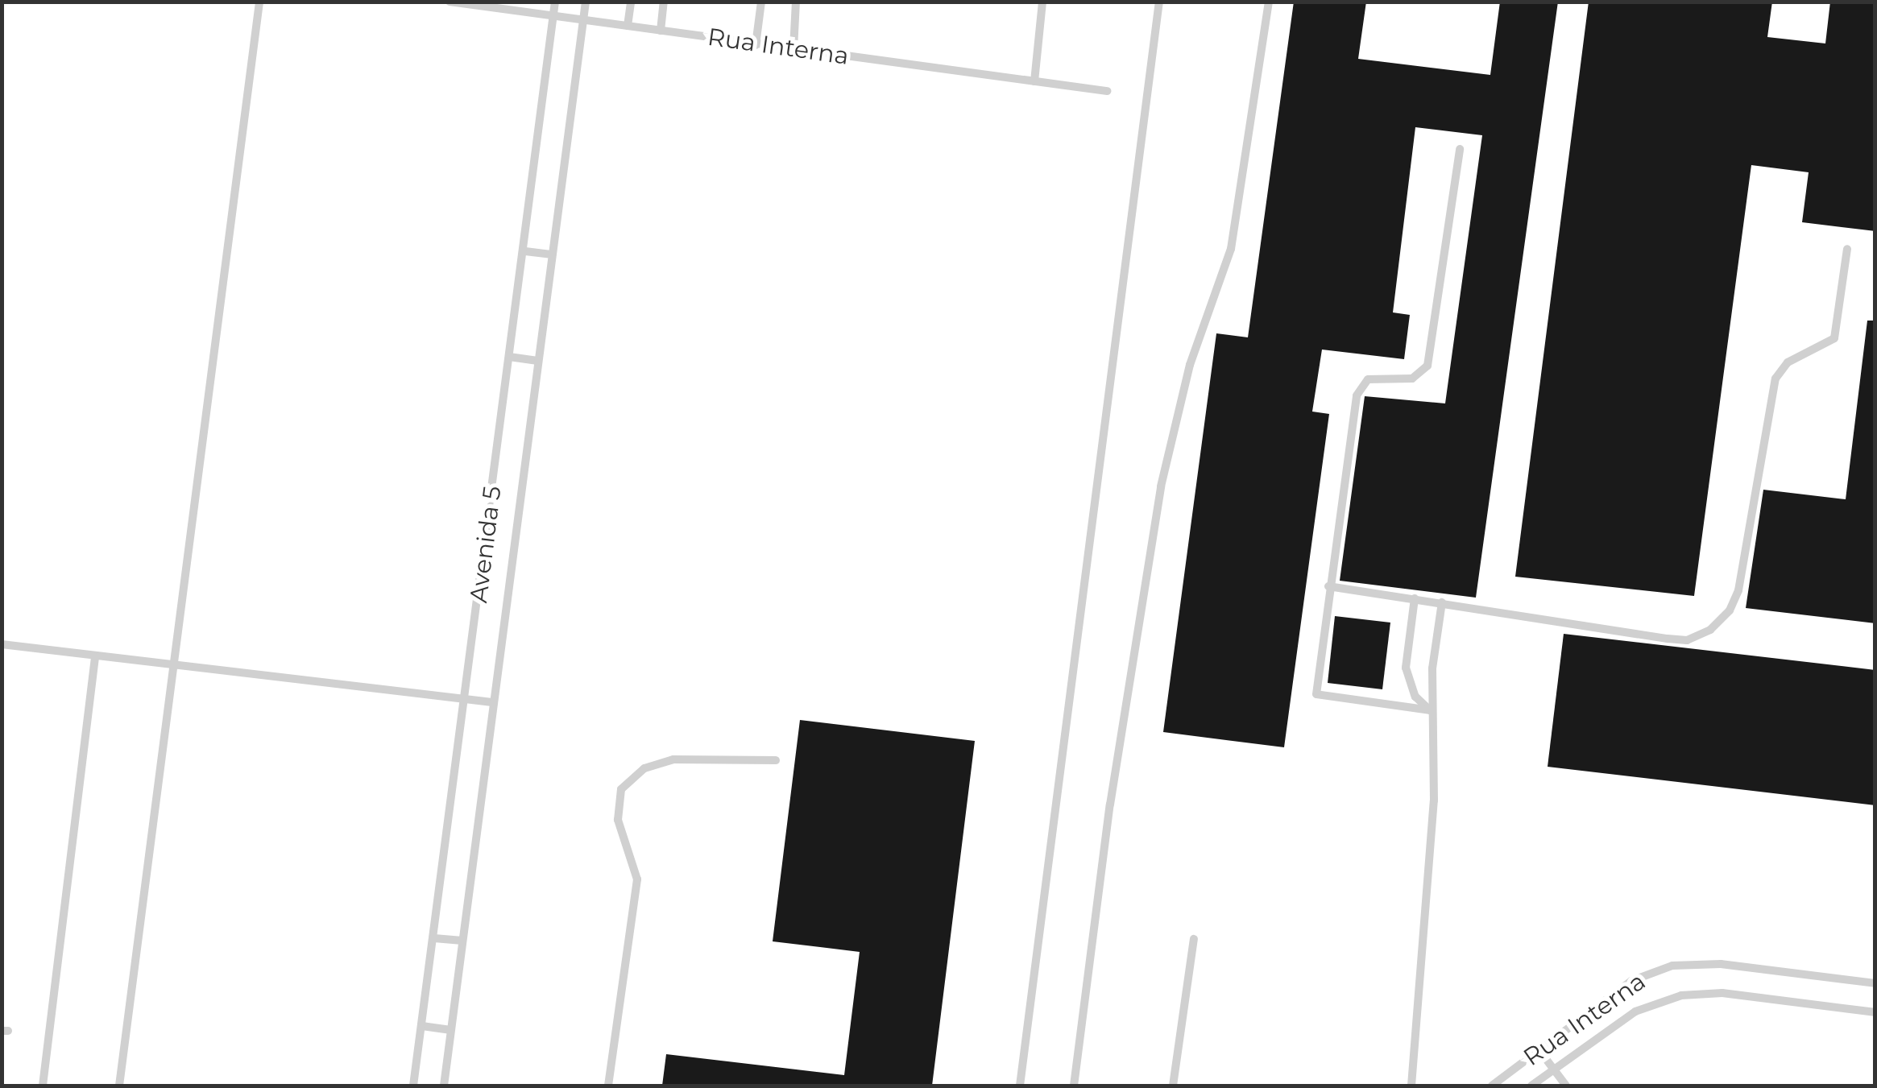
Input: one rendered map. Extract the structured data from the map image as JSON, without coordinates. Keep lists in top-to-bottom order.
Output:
{
  "streets": {
    "lane": ["Rua Interna", "Avenida 5"]
  },
  "crossings": [
    ["Rua Interna", "Avenida 5"]
  ]
}
